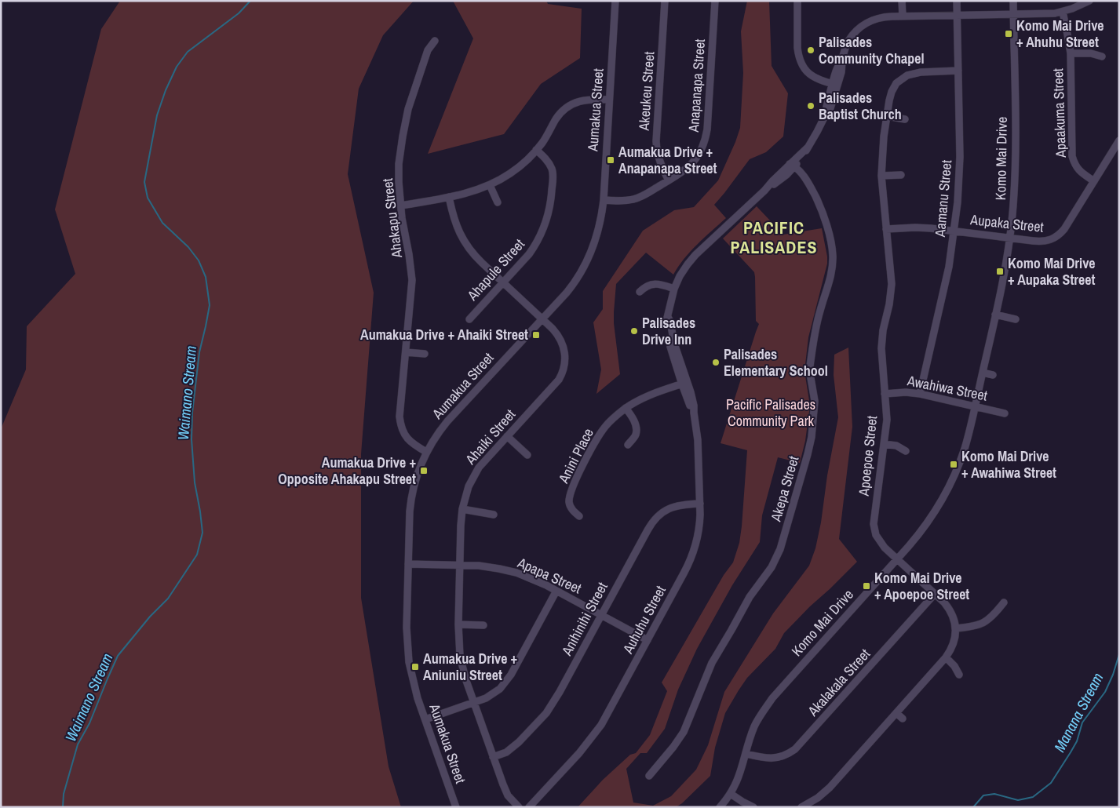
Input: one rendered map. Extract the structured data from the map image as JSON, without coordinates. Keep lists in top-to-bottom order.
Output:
{
  "streets": {
    "street": [
      "Anapanapa Street",
      "Akeukeu Street",
      "Aumakua Street",
      "Apaakuma Street",
      "Komo Mai Drive",
      "Aamanu Street",
      "Ahakapu Street",
      "Aupaka Street",
      "Ahapule Street",
      "Awahiwa Street",
      "Ahaiki Street",
      "Anini Place",
      "Apoepoe Street",
      "Akepa Street",
      "Apapa Street",
      "Anihinihi Street",
      "Auhuhu Street",
      "Akalakala Street"
    ]
  },
  "crossings": [
    ["Anapanapa Street", "Akeukeu Street"],
    ["Anapanapa Street", "Aumakua Street"],
    ["Aumakua Street", "Ahakapu Street"],
    ["Aumakua Street", "Ahaiki Street"],
    ["Aumakua Street", "Apapa Street"],
    ["Apaakuma Street", "Aupaka Street"],
    ["Apaakuma Street", "Auhuhu Street"],
    ["Komo Mai Drive", "Aupaka Street"],
    ["Komo Mai Drive", "Awahiwa Street"],
    ["Komo Mai Drive", "Apoepoe Street"],
    ["Komo Mai Drive", "Auhuhu Street"],
    ["Komo Mai Drive", "Akalakala Street"],
    ["Aamanu Street", "Aupaka Street"],
    ["Aamanu Street", "Awahiwa Street"],
    ["Aamanu Street", "Apoepoe Street"],
    ["Aamanu Street", "Auhuhu Street"],
    ["Aupaka Street", "Apoepoe Street"],
    ["Ahapule Street", "Ahaiki Street"],
    ["Awahiwa Street", "Apoepoe Street"],
    ["Ahaiki Street", "Apapa Street"],
    ["Ahaiki Street", "Anihinihi Street"],
    ["Anini Place", "Auhuhu Street"],
    ["Apoepoe Street", "Akalakala Street"],
    ["Akepa Street", "Auhuhu Street"],
    ["Apapa Street", "Anihinihi Street"],
    ["Apapa Street", "Auhuhu Street"],
    ["Anihinihi Street", "Auhuhu Street"]
  ],
  "districts": ["PACIFIC PALISADES"],
  "water": ["Waimano Stream", "Manana Stream"],
  "parks": ["Pacific Palisades Community Park"],
  "places": {
    "transit": [
      "Komo Mai Drive + Ahuhu Street",
      "Aumakua Drive + Anapanapa Street",
      "Komo Mai Drive + Aupaka Street",
      "Aumakua Drive + Ahaiki Street",
      "Komo Mai Drive + Awahiwa Street",
      "Aumakua Drive + Opposite Ahakapu Street",
      "Komo Mai Drive + Apoepoe Street",
      "Aumakua Drive + Aniuniu Street"
    ],
    "other": [
      "Palisades Community Chapel",
      "Palisades Baptist Church",
      "Palisades Drive Inn",
      "Palisades Elementary School"
    ]
  }
}
